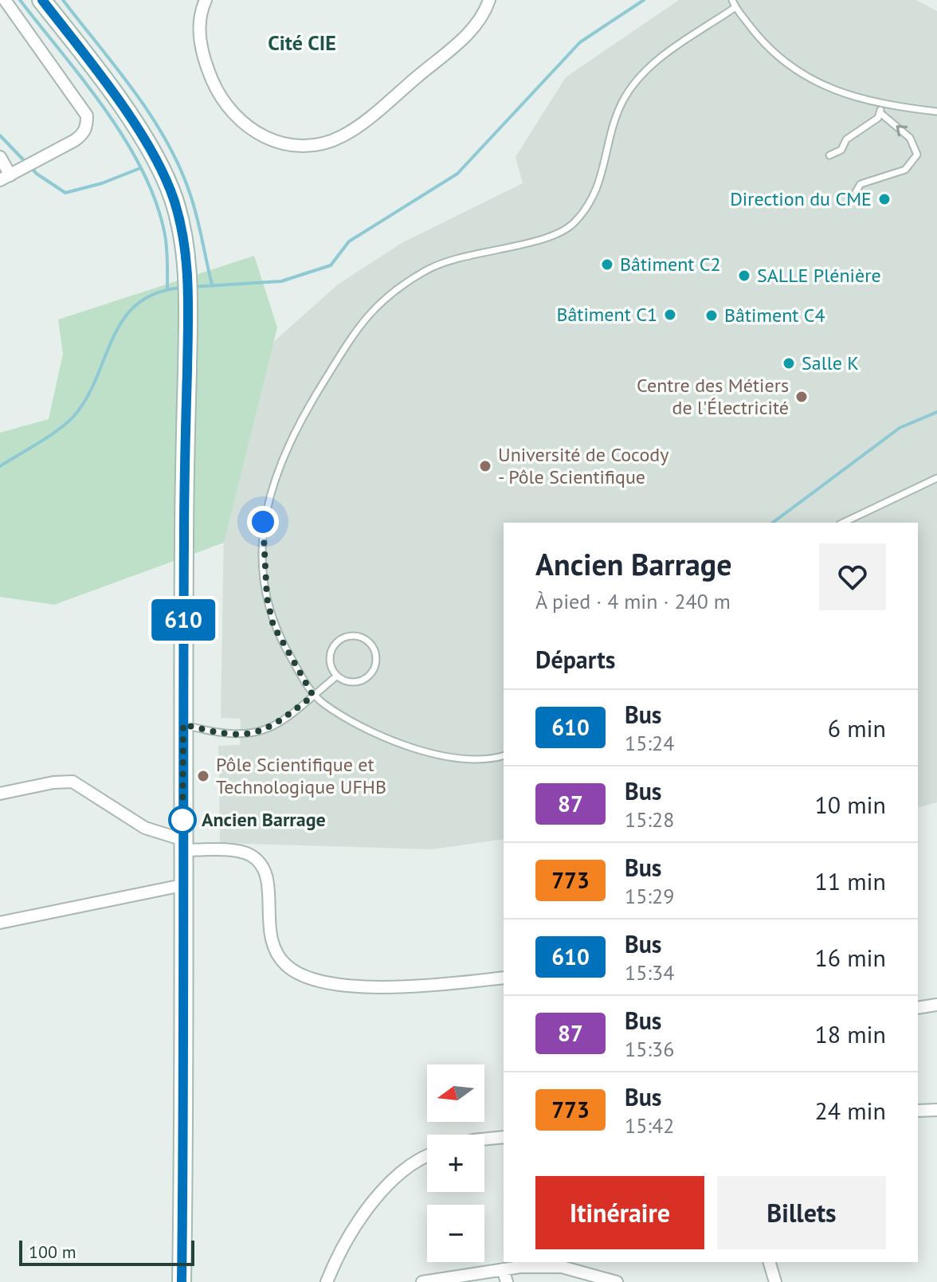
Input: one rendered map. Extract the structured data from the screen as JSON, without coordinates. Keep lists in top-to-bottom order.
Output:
{
  "districts": ["Cité CIE"],
  "places": [
    "Direction du CME",
    "Bâtiment C2",
    "SALLE Plénière",
    "Bâtiment C1",
    "Bâtiment C4",
    "Salle K",
    "Centre des Métiers de l'Électricité",
    "Université de Cocody - Pôle Scientifique",
    "Pôle Scientifique et Technologique UFHB",
    "Ancien Barrage"
  ],
  "lines": ["bus line 610"],
  "scale_bar": "100 m",
  "north": "left",
  "page": {
    "on_map": "610",
    "heading": [
      ["Ancien Barrage", "À pied · 4 min · 240 m"],
      "Départs"
    ],
    "list": [
      {
        "mark": "610",
        "name": "Bus",
        "note": "15:24",
        "value": "6 min"
      },
      {
        "mark": "87",
        "name": "Bus",
        "note": "15:28",
        "value": "10 min"
      },
      {
        "mark": "773",
        "name": "Bus",
        "note": "15:29",
        "value": "11 min"
      },
      {
        "mark": "610",
        "name": "Bus",
        "note": "15:34",
        "value": "16 min"
      },
      {
        "mark": "87",
        "name": "Bus",
        "note": "15:36",
        "value": "18 min"
      },
      {
        "mark": "773",
        "name": "Bus",
        "note": "15:42",
        "value": "24 min"
      }
    ],
    "map_buttons": ["+", "−"],
    "buttons": ["Itinéraire", "Billets"],
    "scale": "100 m"
  }
}
